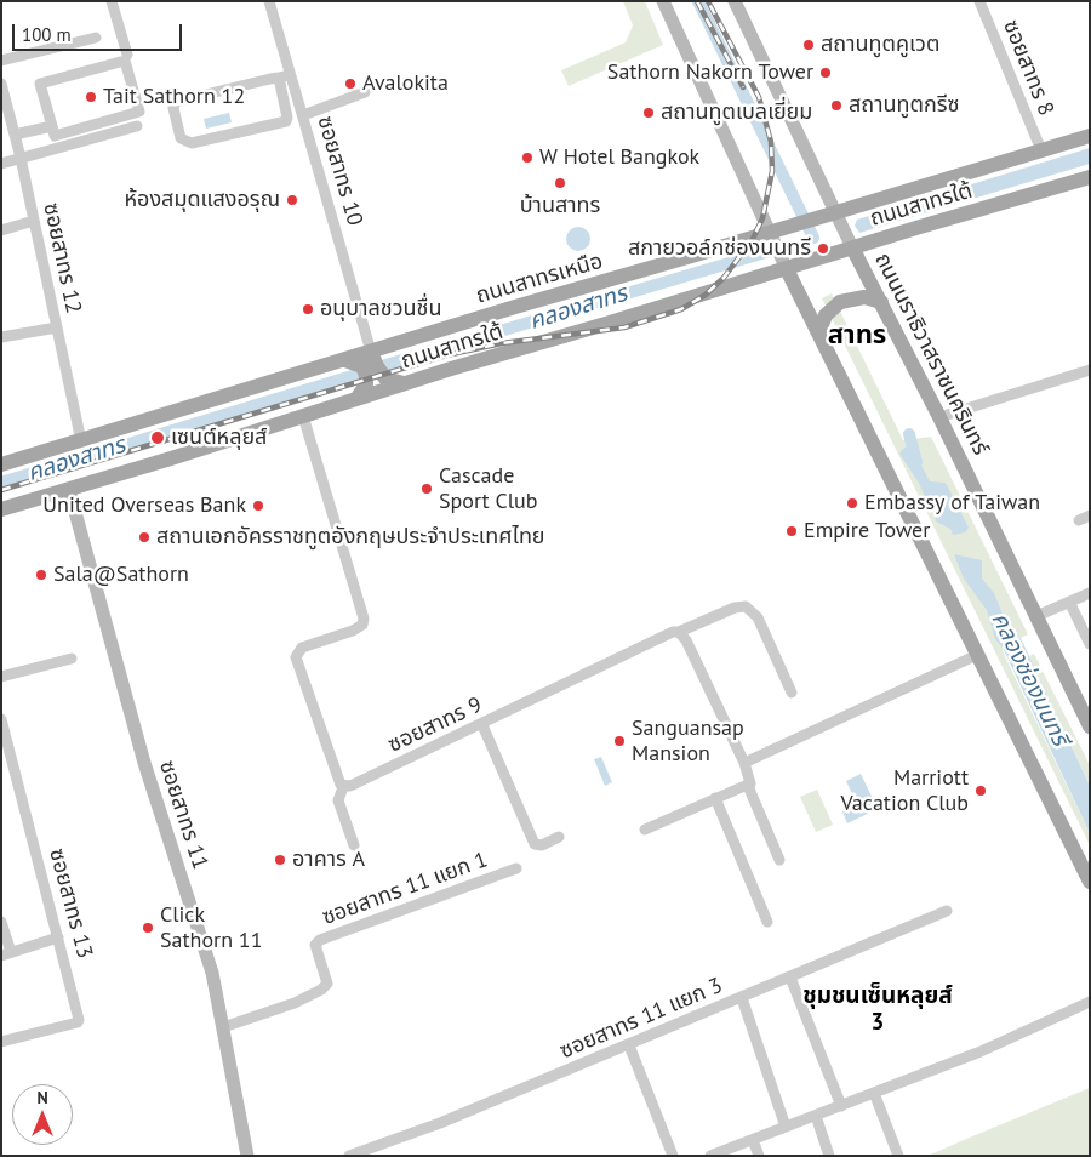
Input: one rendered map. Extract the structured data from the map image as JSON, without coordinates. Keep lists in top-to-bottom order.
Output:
{
  "streets": {
    "main road": ["ถนนสาทรใต้", "ถนนสาทรเหนือ", "ถนนนราธิวาสราชนครินทร์"],
    "street": [
      "ซอยสาทร 8",
      "ซอยสาทร 10",
      "ซอยสาทร 12",
      "ซอยสาทร 9",
      "ซอยสาทร 11",
      "ซอยสาทร 11 แยก 1",
      "ซอยสาทร 13",
      "ซอยสาทร 11 แยก 3"
    ]
  },
  "crossings": [
    ["ซอยสาทร 8", "ถนนสาทรเหนือ"],
    ["ซอยสาทร 10", "ถนนสาทรเหนือ"],
    ["ถนนสาทรใต้", "ถนนนราธิวาสราชนครินทร์"],
    ["ถนนสาทรใต้", "ซอยสาทร 11"],
    ["ซอยสาทร 12", "ถนนสาทรเหนือ"],
    ["ถนนสาทรเหนือ", "ถนนนราธิวาสราชนครินทร์"],
    ["ซอยสาทร 11", "ซอยสาทร 11 แยก 1"]
  ],
  "districts": ["สาทร", "ชุมชนเซ็นหลุยส์ 3"],
  "water": ["คลองสาทร", "คลองช่องนนทรี"],
  "places": [
    "สถานทูตคูเวต",
    "Sathorn Nakorn Tower",
    "Avalokita",
    "Tait Sathorn 12",
    "สถานทูตกรีซ",
    "สถานทูตเบลเยี่ยม",
    "W Hotel Bangkok",
    "บ้านสาทร",
    "ห้องสมุดแสงอรุณ",
    "สกายวอล์กช่องนนทรี",
    "อนุบาลชวนชื่น",
    "เซนต์หลุยส์",
    "Cascade Sport Club",
    "Embassy of Taiwan",
    "United Overseas Bank",
    "Empire Tower",
    "สถานเอกอัครราชทูตอังกฤษประจำประเทศไทย",
    "Sala@Sathorn",
    "Sanguansap Mansion",
    "Marriott Vacation Club",
    "อาคาร A",
    "Click Sathorn 11"
  ],
  "scale_bar": "100 m",
  "north": "top"
}
